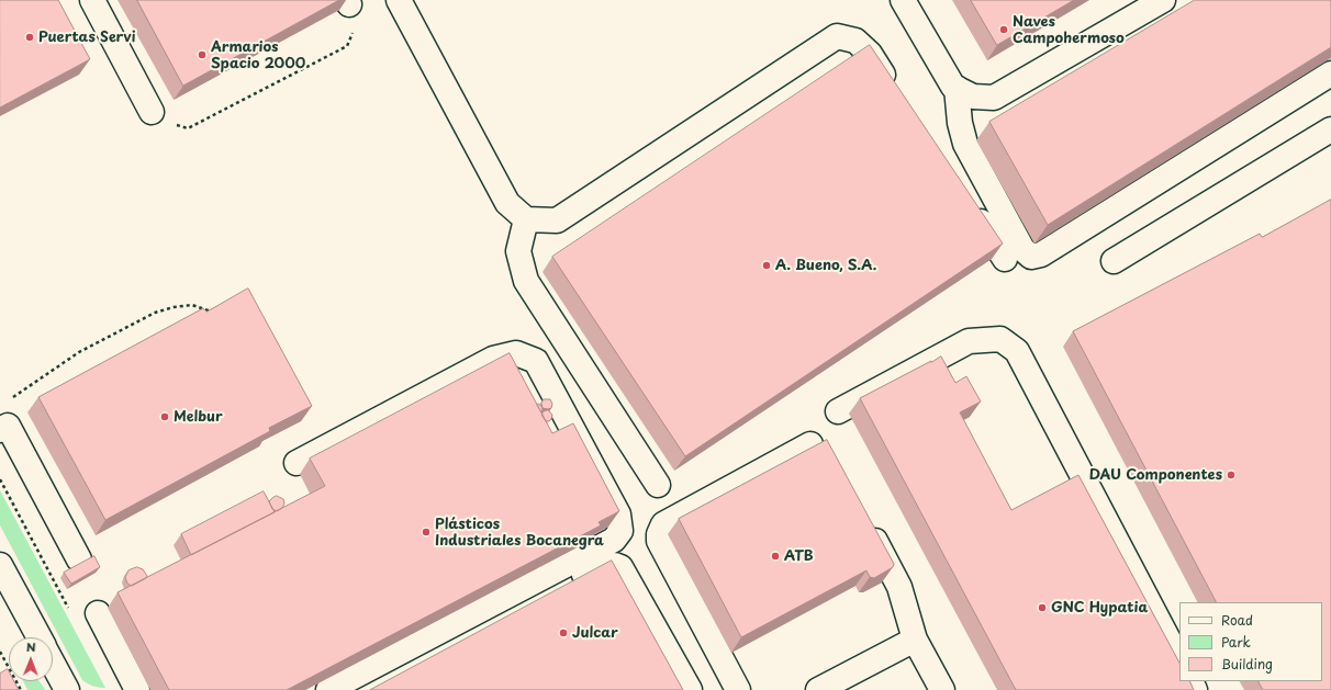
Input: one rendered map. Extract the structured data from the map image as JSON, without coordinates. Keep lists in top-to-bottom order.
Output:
{
  "places": [
    "Naves Campohermoso",
    "Puertas Servi",
    "Armarios Spacio 2000",
    "A. Bueno, S.A.",
    "Melbur",
    "DAU Componentes",
    "Plásticos Industriales Bocanegra",
    "ATB",
    "GNC Hypatia",
    "Julcar"
  ],
  "legend": ["Road", "Park", "Building"],
  "north": "top"
}
